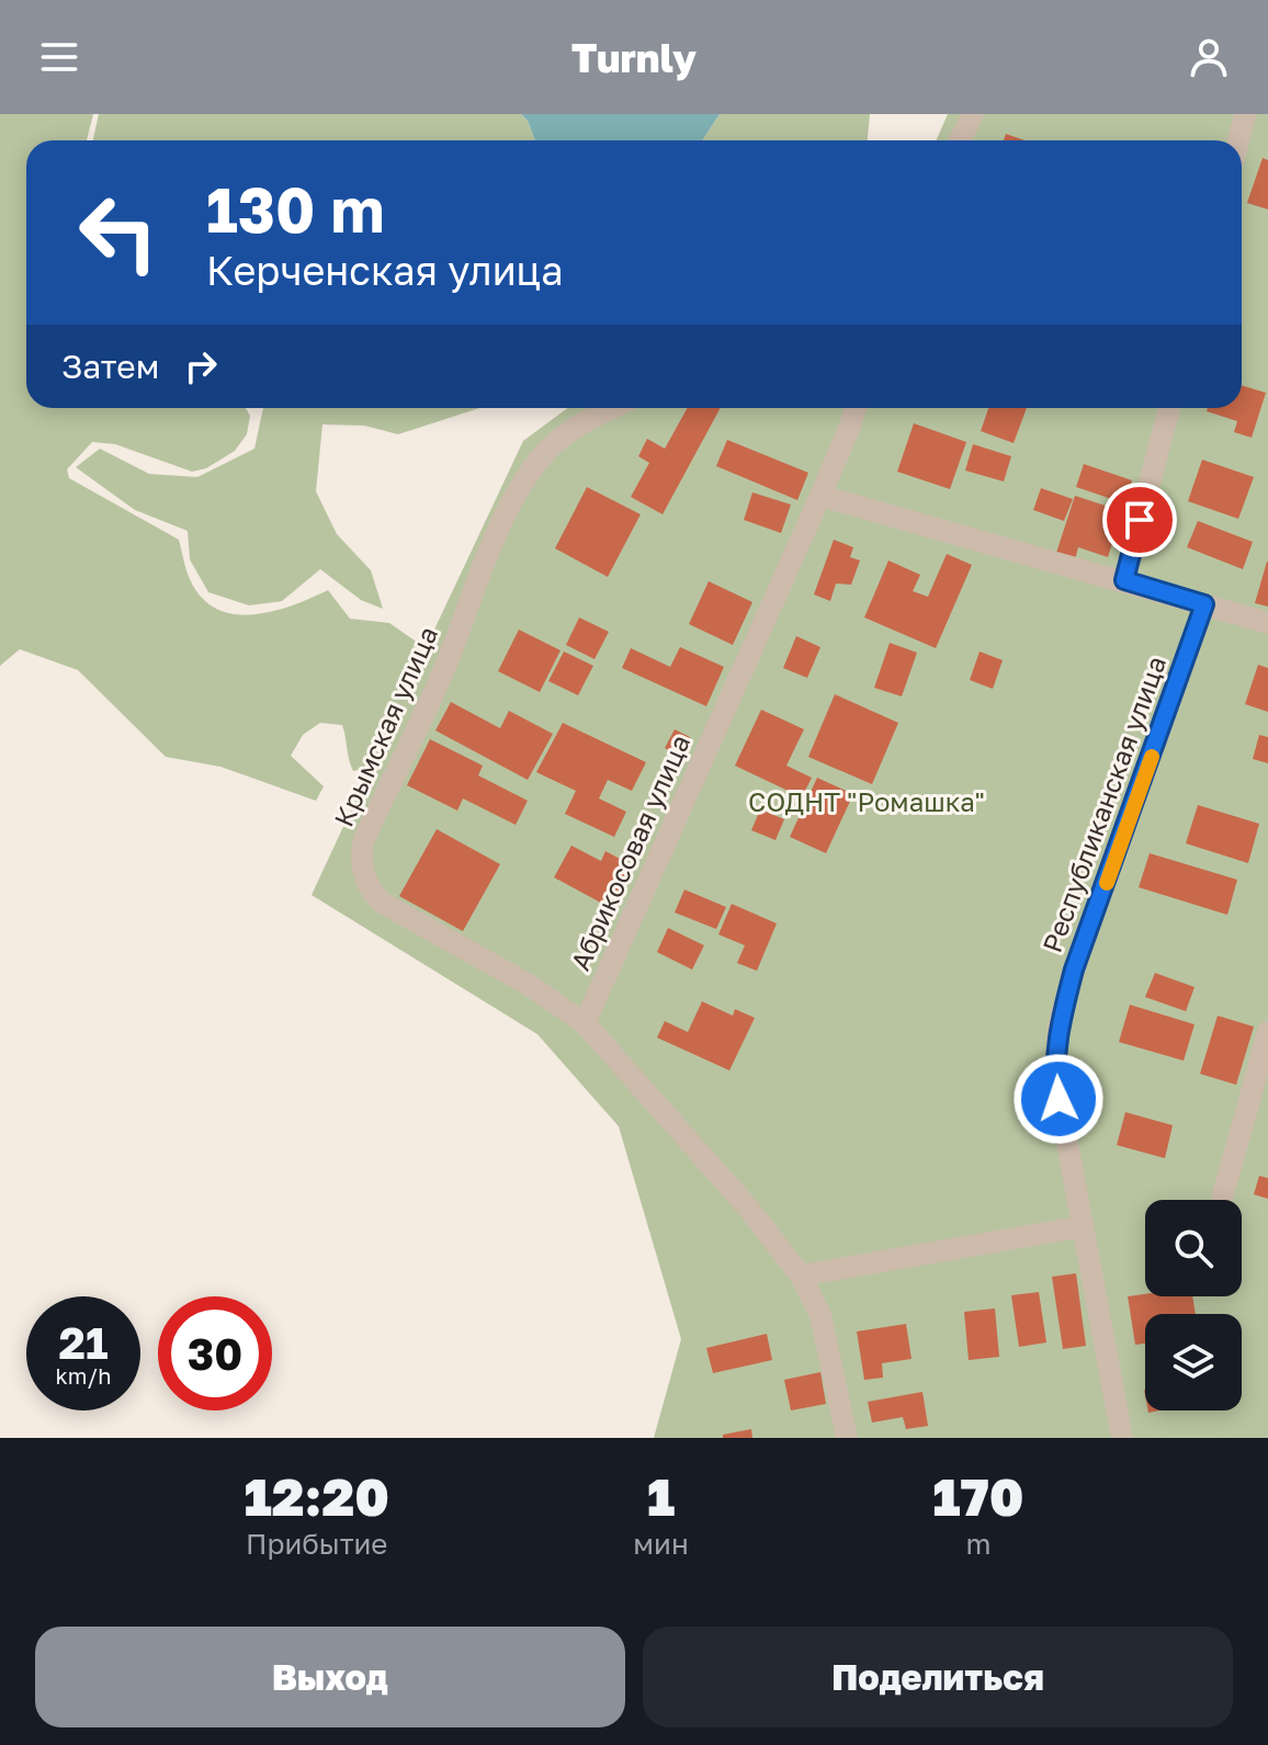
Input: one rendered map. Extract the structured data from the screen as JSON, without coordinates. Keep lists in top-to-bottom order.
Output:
{
  "streets": {
    "street": ["Крымская улица", "Республиканская улица", "Абрикосовая улица"]
  },
  "crossings": [
    ["Крымская улица", "Абрикосовая улица"]
  ],
  "parks": ["СОДНТ \"Ромашка\""],
  "page": {
    "header": "Turnly",
    "turn": ["130 m", "Керченская улица"],
    "then": "Затем",
    "speed": "21 km/h",
    "limit": "30",
    "eta": [
      "12:20",
      "Прибытие",
      "1",
      "мин",
      "170",
      "m"
    ],
    "buttons": ["Выход", "Поделиться"]
  }
}
